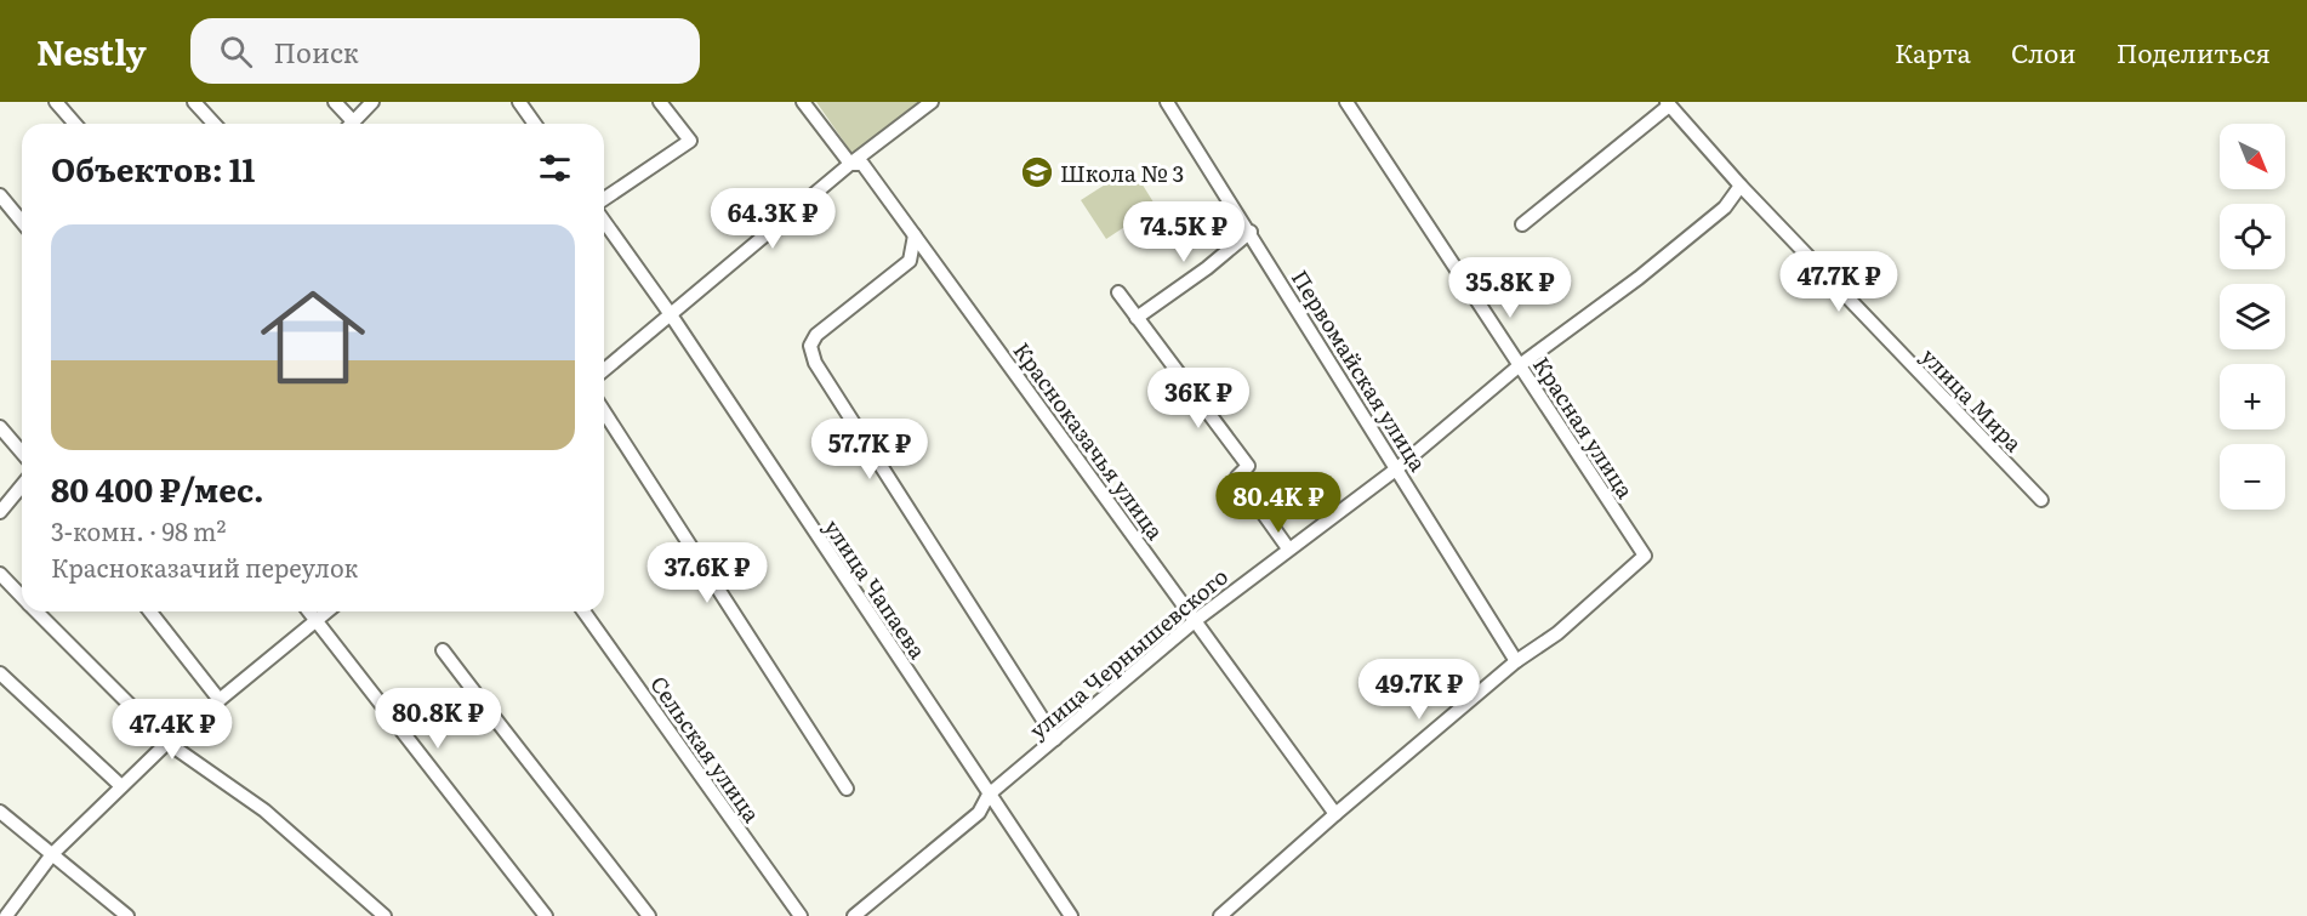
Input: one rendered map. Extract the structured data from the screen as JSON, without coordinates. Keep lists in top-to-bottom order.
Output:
{
  "streets": {
    "street": [
      "Первомайская улица",
      "улица Мира",
      "Красная улица",
      "Красноказачья улица",
      "улица Чапаева",
      "улица Чернышевского",
      "Сельская улица"
    ]
  },
  "crossings": [
    ["Первомайская улица", "Красная улица"],
    ["Первомайская улица", "улица Чернышевского"],
    ["улица Мира", "улица Чернышевского"],
    ["Красная улица", "улица Чернышевского"],
    ["Красноказачья улица", "улица Чернышевского"],
    ["улица Чапаева", "улица Чернышевского"]
  ],
  "places": {
    "school or university": ["Школа № 3"]
  },
  "north": "bottom right",
  "page": {
    "header": "Nestly",
    "search": "Поиск",
    "nav": ["Карта", "Слои", "Поделиться"],
    "map_buttons": ["+", "−"],
    "heading": "Объектов: 11",
    "price": [
      "64.3K ₽",
      "74.5K ₽",
      "47.7K ₽",
      "35.8K ₽",
      "36K ₽",
      "57.7K ₽",
      "80.4K ₽",
      "37.6K ₽",
      "49.7K ₽",
      "80.8K ₽",
      "47.4K ₽"
    ],
    "list": [
      {
        "name": "80 400 ₽/мес.",
        "note": "3-комн. · 98 m² · Красноказачий переулок"
      }
    ]
  }
}
